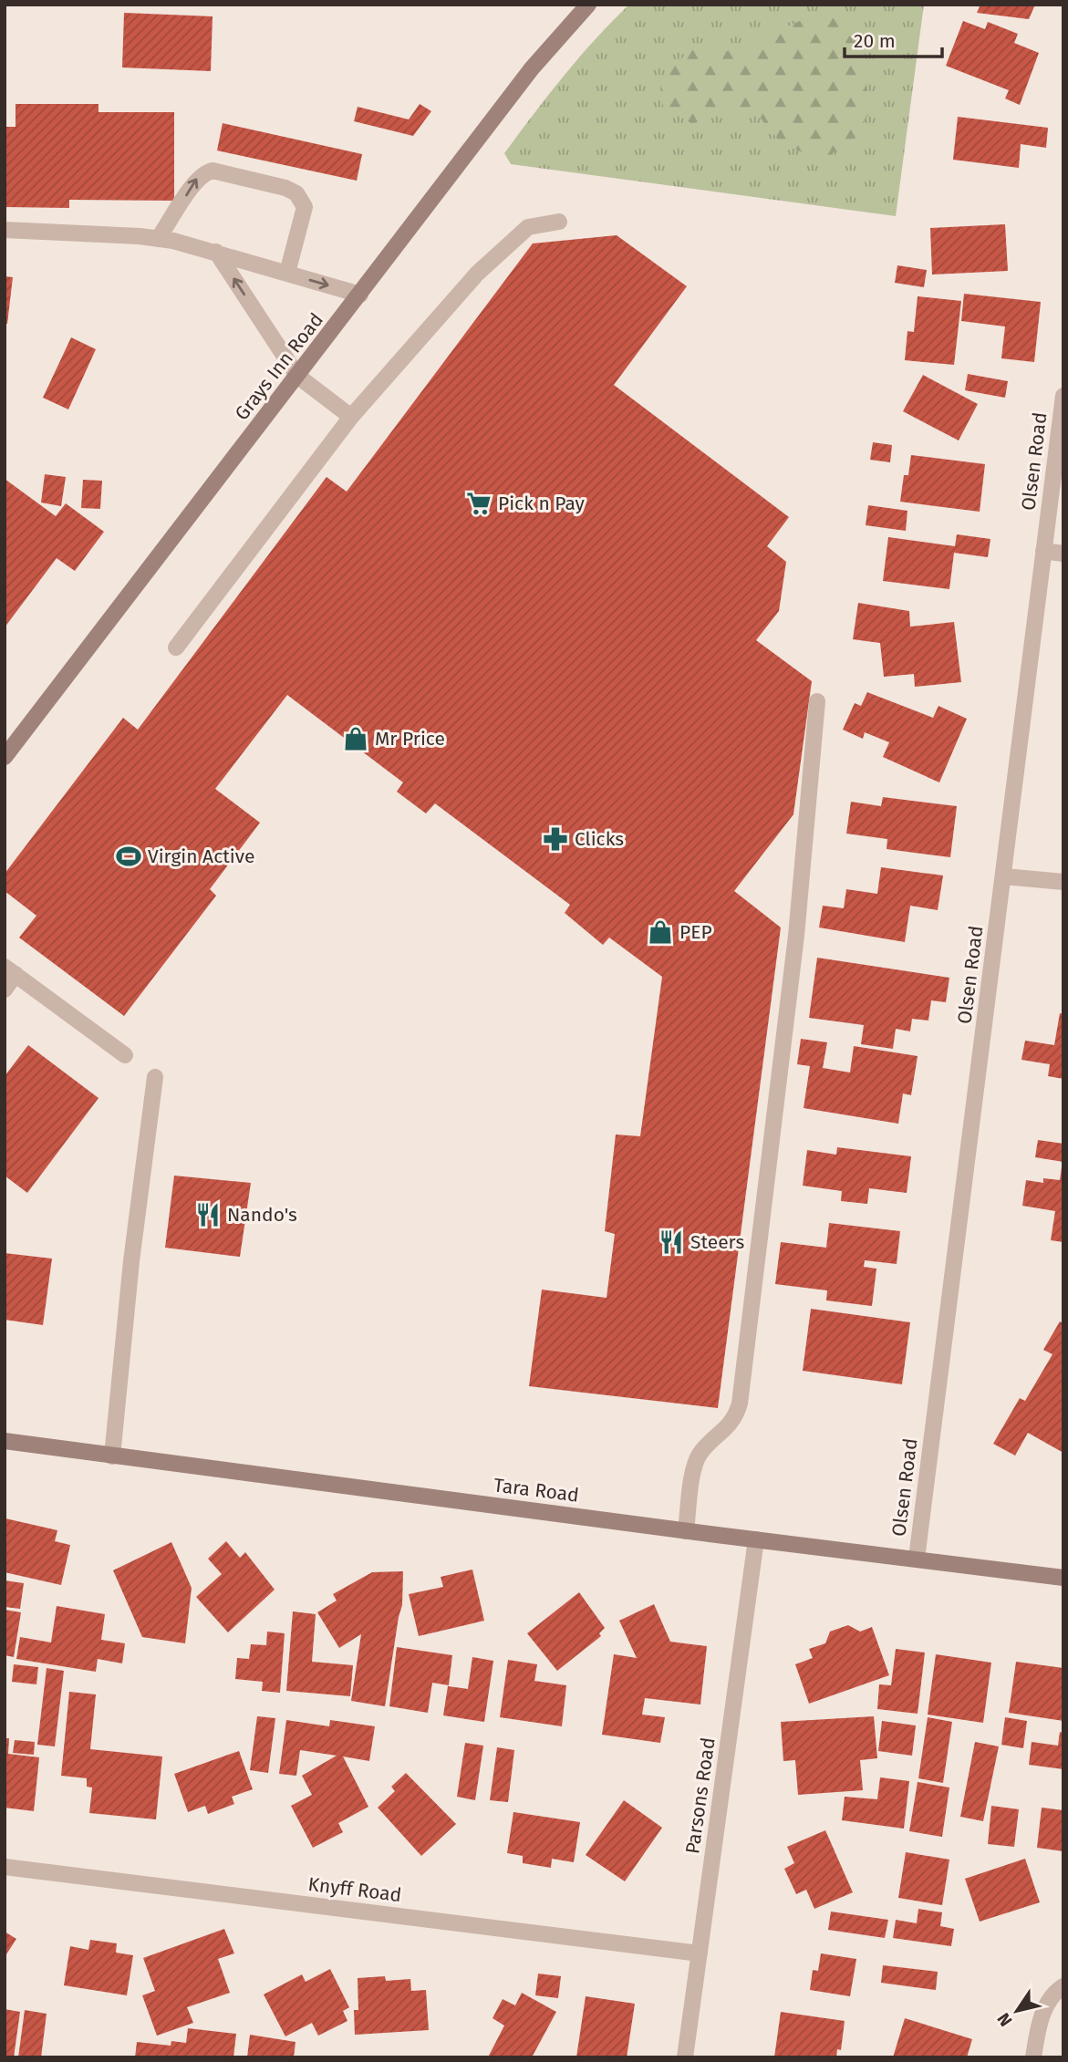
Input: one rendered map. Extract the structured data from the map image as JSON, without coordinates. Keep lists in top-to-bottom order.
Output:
{
  "streets": {
    "street": [
      "Grays Inn Road",
      "Olsen Road",
      "Tara Road",
      "Parsons Road",
      "Knyff Road"
    ]
  },
  "crossings": [
    ["Olsen Road", "Tara Road"],
    ["Tara Road", "Parsons Road"],
    ["Parsons Road", "Knyff Road"]
  ],
  "places": {
    "supermarket": ["Pick n Pay"],
    "shop": ["Mr Price", "PEP"],
    "pharmacy": ["Clicks"],
    "sports": ["Virgin Active"],
    "restaurant": ["Nando's", "Steers"]
  },
  "scale_bar": "20 m",
  "north": "bottom left"
}
